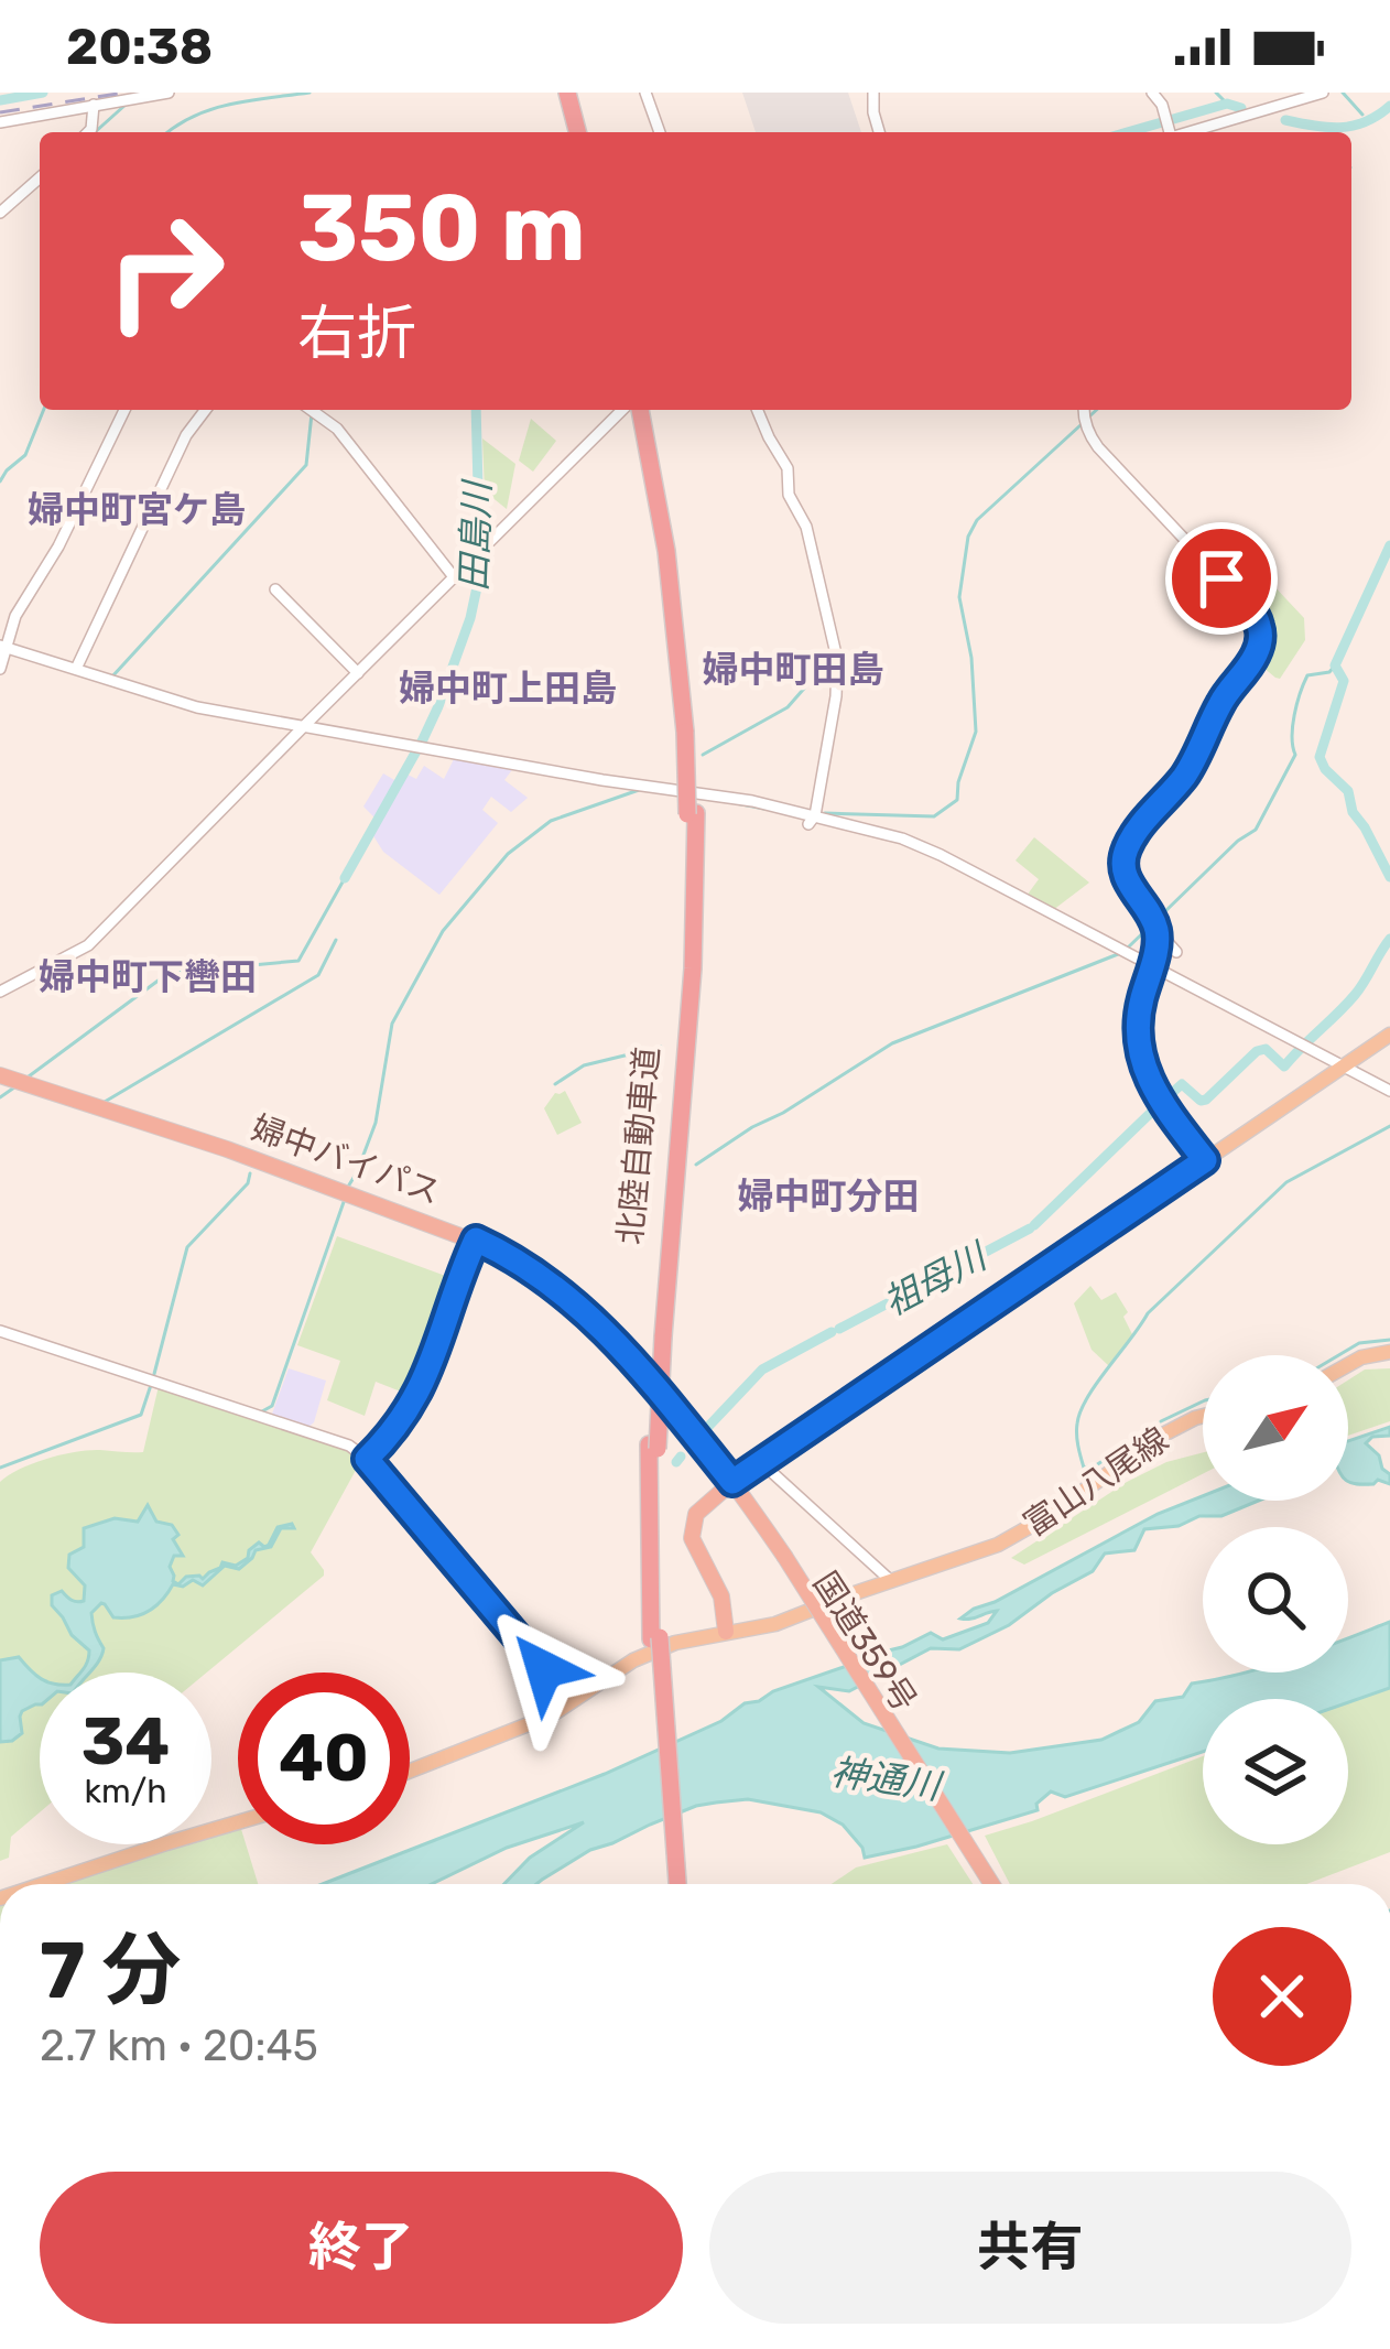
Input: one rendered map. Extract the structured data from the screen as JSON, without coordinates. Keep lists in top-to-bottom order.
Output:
{
  "streets": {
    "highway": ["北陸自動車道", "婦中バイパス", "国道359号"],
    "main road": ["富山八尾線"]
  },
  "crossings": [
    ["婦中バイパス", "国道359号"]
  ],
  "districts": [
    "婦中町宮ケ島",
    "婦中町田島",
    "婦中町上田島",
    "婦中町下轡田",
    "婦中町分田"
  ],
  "water": ["田島川", "祖母川", "神通川"],
  "north": "top right",
  "page": {
    "status": "20:38",
    "turn": ["350 m", "右折"],
    "speed": "34 km/h",
    "limit": "40",
    "heading": ["7 分", "2.7 km · 20:45"],
    "buttons": ["終了", "共有"]
  }
}
